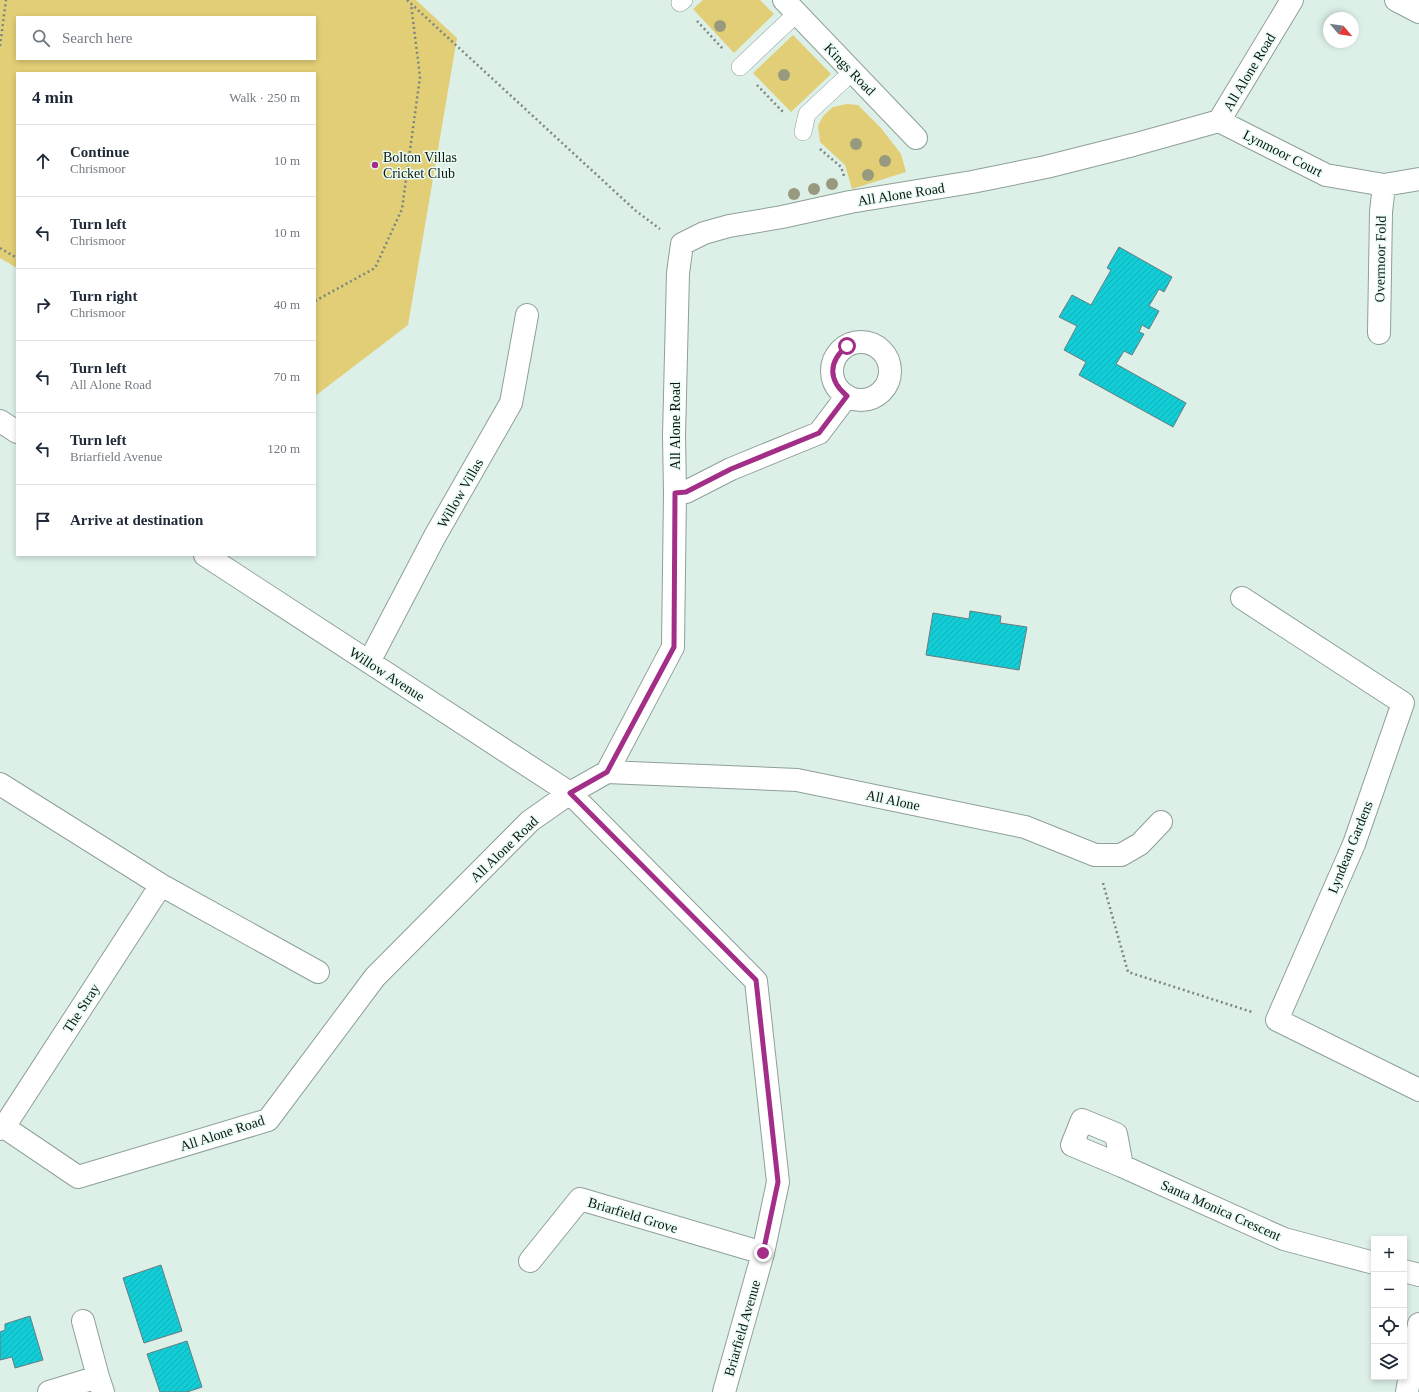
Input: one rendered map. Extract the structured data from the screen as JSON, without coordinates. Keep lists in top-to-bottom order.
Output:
{
  "streets": {
    "street": [
      "Kings Road",
      "All Alone Road",
      "Lynmoor Court",
      "Overmoor Fold",
      "Willow Villas",
      "Willow Avenue",
      "All Alone",
      "Lyndean Gardens",
      "The Stray",
      "Santa Monica Crescent",
      "Briarfield Grove",
      "Briarfield Avenue"
    ]
  },
  "crossings": [
    ["All Alone Road", "Lynmoor Court"],
    ["All Alone Road", "Willow Avenue"],
    ["All Alone Road", "All Alone"],
    ["All Alone Road", "The Stray"],
    ["All Alone Road", "Briarfield Avenue"],
    ["Lynmoor Court", "Overmoor Fold"],
    ["Willow Villas", "Willow Avenue"],
    ["Willow Avenue", "Briarfield Avenue"],
    ["Briarfield Grove", "Briarfield Avenue"]
  ],
  "places": ["Bolton Villas Cricket Club"],
  "north": "bottom right",
  "page": {
    "search": "Search here",
    "heading": ["4 min", "Walk · 250 m"],
    "list": [
      ["Continue", "Chrismoor", "10 m"],
      ["Turn left", "Chrismoor", "10 m"],
      ["Turn right", "Chrismoor", "40 m"],
      ["Turn left", "All Alone Road", "70 m"],
      ["Turn left", "Briarfield Avenue", "120 m"],
      "Arrive at destination"
    ],
    "map_buttons": ["+", "−"]
  }
}
